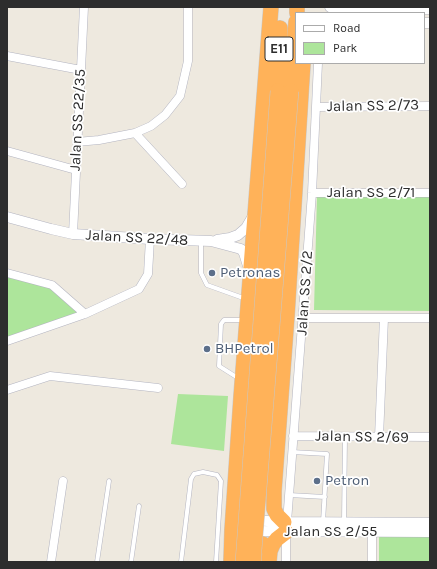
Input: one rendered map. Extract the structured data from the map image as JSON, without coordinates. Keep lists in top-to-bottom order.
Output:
{
  "streets": {
    "highway": ["E11"],
    "street": [
      "Jalan SS 2/73",
      "Jalan SS 22/35",
      "Jalan SS 2/71",
      "Jalan SS 22/48",
      "Jalan SS 2/2",
      "Jalan SS 2/69",
      "Jalan SS 2/55"
    ]
  },
  "crossings": [
    ["Jalan SS 2/73", "Jalan SS 2/2"],
    ["Jalan SS 22/35", "Jalan SS 22/48"],
    ["Jalan SS 2/71", "Jalan SS 2/2"],
    ["Jalan SS 2/2", "Jalan SS 2/69"],
    ["Jalan SS 2/2", "Jalan SS 2/55"]
  ],
  "places": ["Petronas", "BHPetrol", "Petron"],
  "legend": ["Road", "Park"]
}
